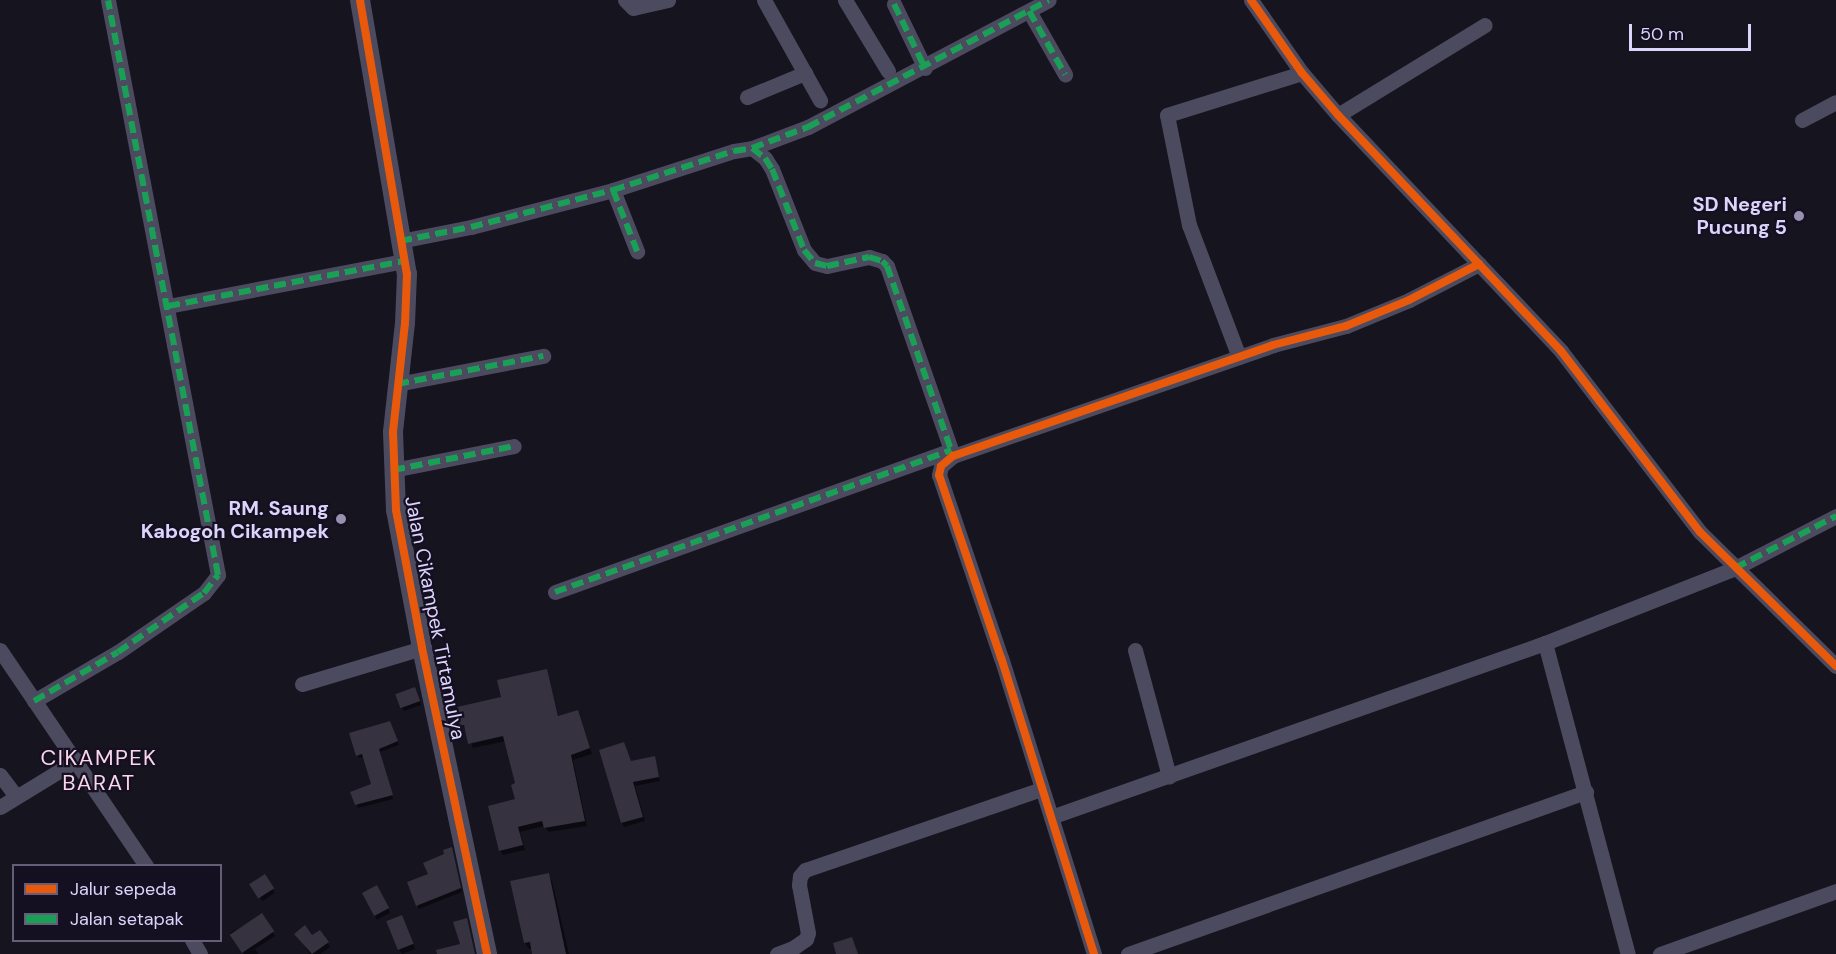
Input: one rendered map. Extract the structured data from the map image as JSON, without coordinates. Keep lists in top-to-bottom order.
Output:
{
  "streets": {
    "street": ["Jalan Cikampek Tirtamulya"]
  },
  "districts": ["CIKAMPEK BARAT"],
  "places": ["SD Negeri Pucung 5", "RM. Saung Kabogoh Cikampek"],
  "legend": ["Jalur sepeda", "Jalan setapak"],
  "scale_bar": "50 m"
}
